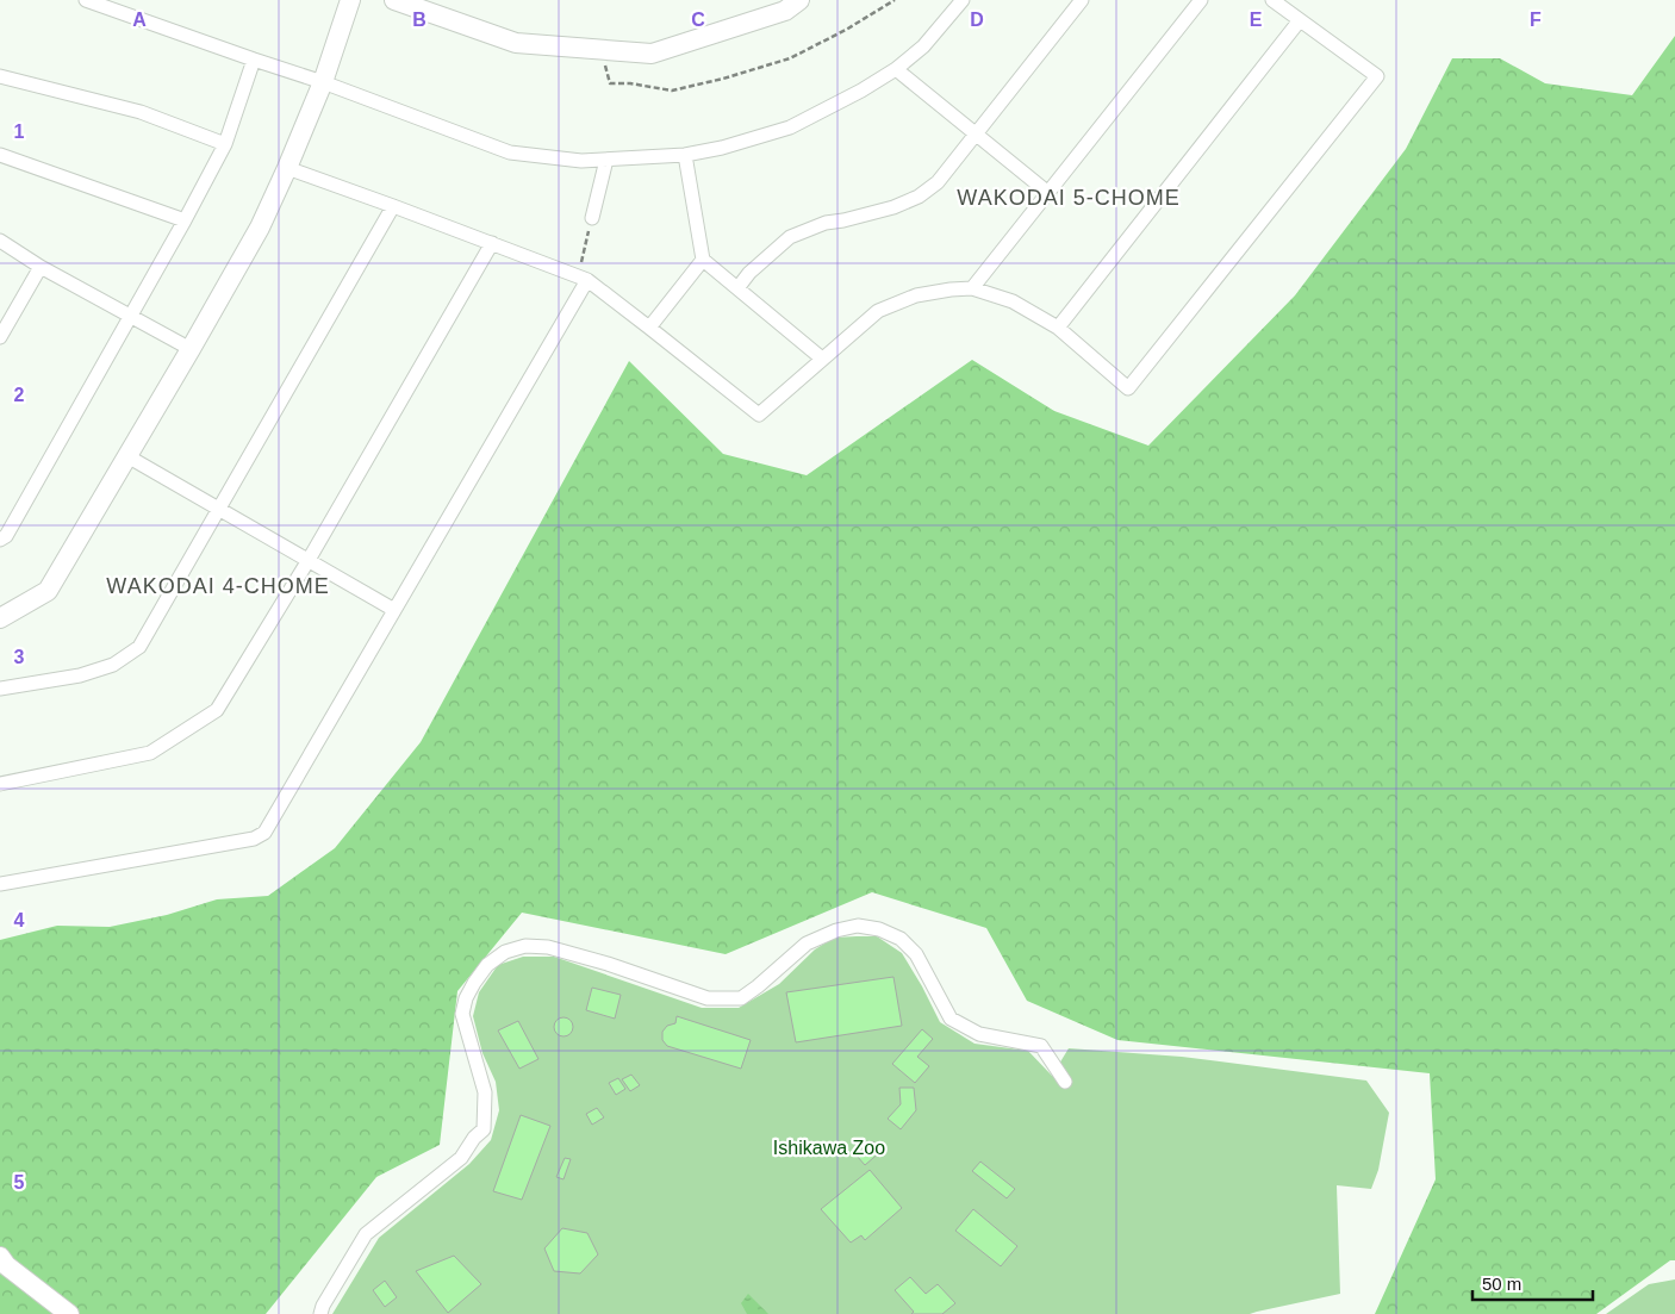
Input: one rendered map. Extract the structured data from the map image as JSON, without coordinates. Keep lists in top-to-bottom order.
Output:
{
  "districts": ["WAKODAI 5-CHOME", "WAKODAI 4-CHOME"],
  "parks": ["Ishikawa Zoo"],
  "scale_bar": "50 m",
  "grid": {
    "columns": [
      "A",
      "B",
      "C",
      "D",
      "E",
      "F"
    ],
    "rows": [
      "1",
      "2",
      "3",
      "4",
      "5"
    ]
  }
}
